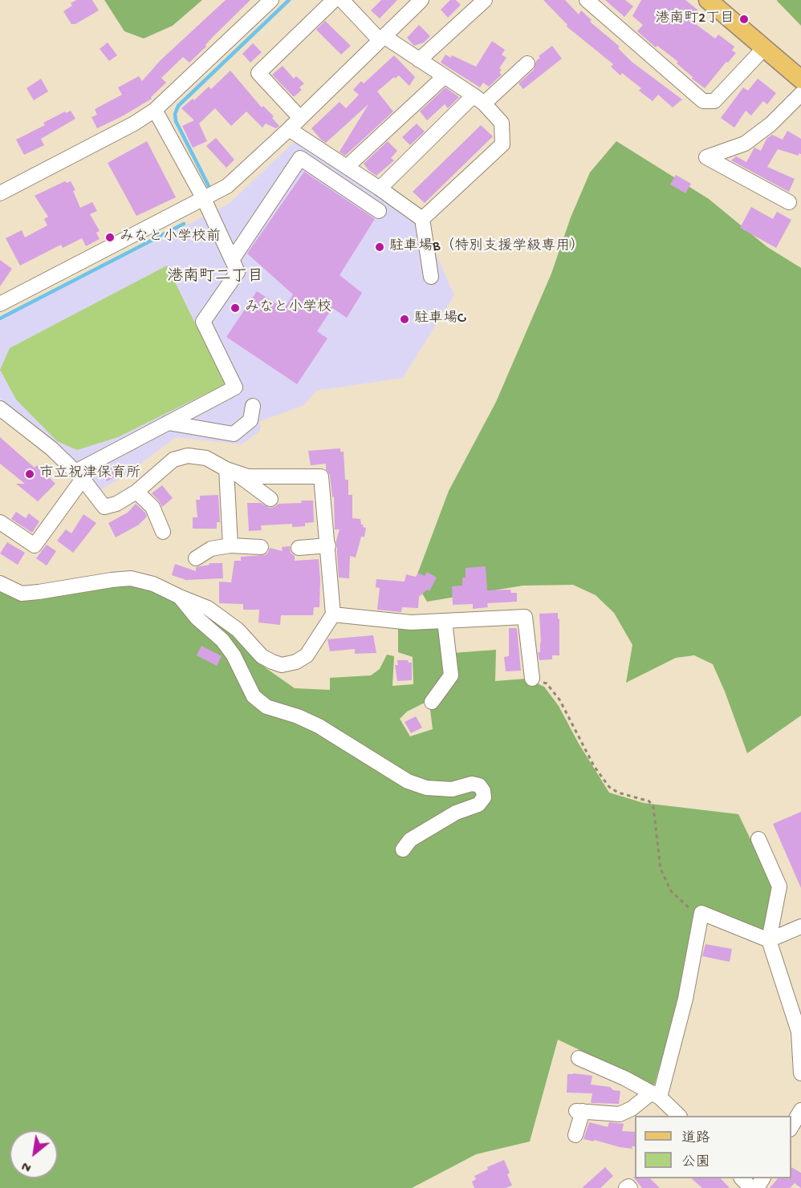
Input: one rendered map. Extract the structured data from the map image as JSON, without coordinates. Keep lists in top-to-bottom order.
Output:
{
  "districts": ["港南町二丁目"],
  "places": [
    "港南町2丁目",
    "みなと小学校前",
    "駐車場B（特別支援学級専用）",
    "みなと小学校",
    "駐車場C",
    "市立祝津保育所"
  ],
  "legend": ["道路", "公園"],
  "north": "bottom left"
}
